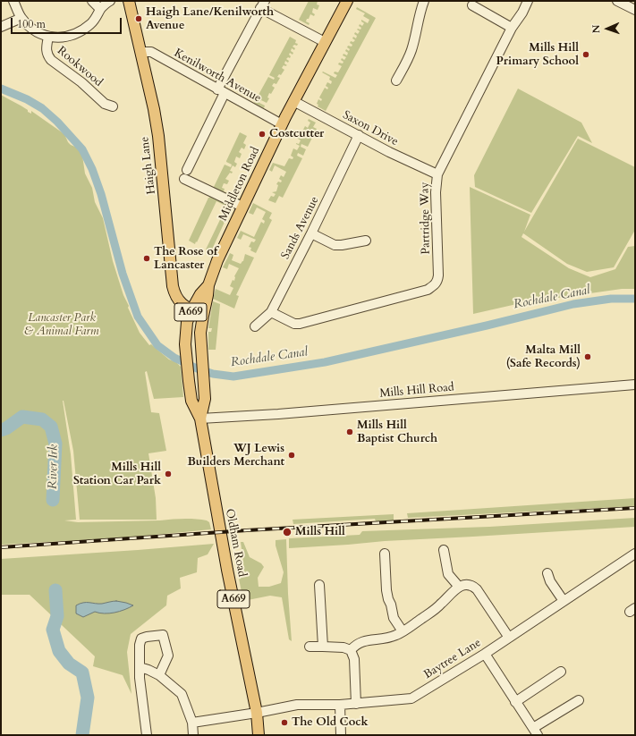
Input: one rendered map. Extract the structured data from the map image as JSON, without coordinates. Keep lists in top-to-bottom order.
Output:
{
  "streets": {
    "main road": [
      "Haigh Lane",
      "Middleton Road",
      "A669",
      "Oldham Road"
    ],
    "street": [
      "Rookwood",
      "Kenilworth Avenue",
      "Saxon Drive",
      "Partridge Way",
      "Sands Avenue",
      "Mills Hill Road",
      "Baytree Lane"
    ]
  },
  "crossings": [
    ["Kenilworth Avenue", "Haigh Lane"],
    ["Kenilworth Avenue", "Middleton Road"],
    ["Saxon Drive", "Middleton Road"],
    ["Saxon Drive", "Partridge Way"],
    ["Saxon Drive", "Sands Avenue"],
    ["Haigh Lane", "Middleton Road"],
    ["Middleton Road", "Mills Hill Road"],
    ["Middleton Road", "Oldham Road"],
    ["Partridge Way", "Sands Avenue"],
    ["Mills Hill Road", "Oldham Road"],
    ["Oldham Road", "Baytree Lane"]
  ],
  "water": ["Rochdale Canal", "River Irk"],
  "parks": ["Lancaster Park & Animal Farm"],
  "places": [
    "Haigh Lane/Kenilworth Avenue",
    "Mills Hill Primary School",
    "Costcutter",
    "The Rose of Lancaster",
    "Malta Mill (Safe Records)",
    "Mills Hill Baptist Church",
    "WJ Lewis Builders Merchant",
    "Mills Hill Station Car Park",
    "Mills Hill",
    "The Old Cock"
  ],
  "scale_bar": "100 m",
  "north": "left"
}
